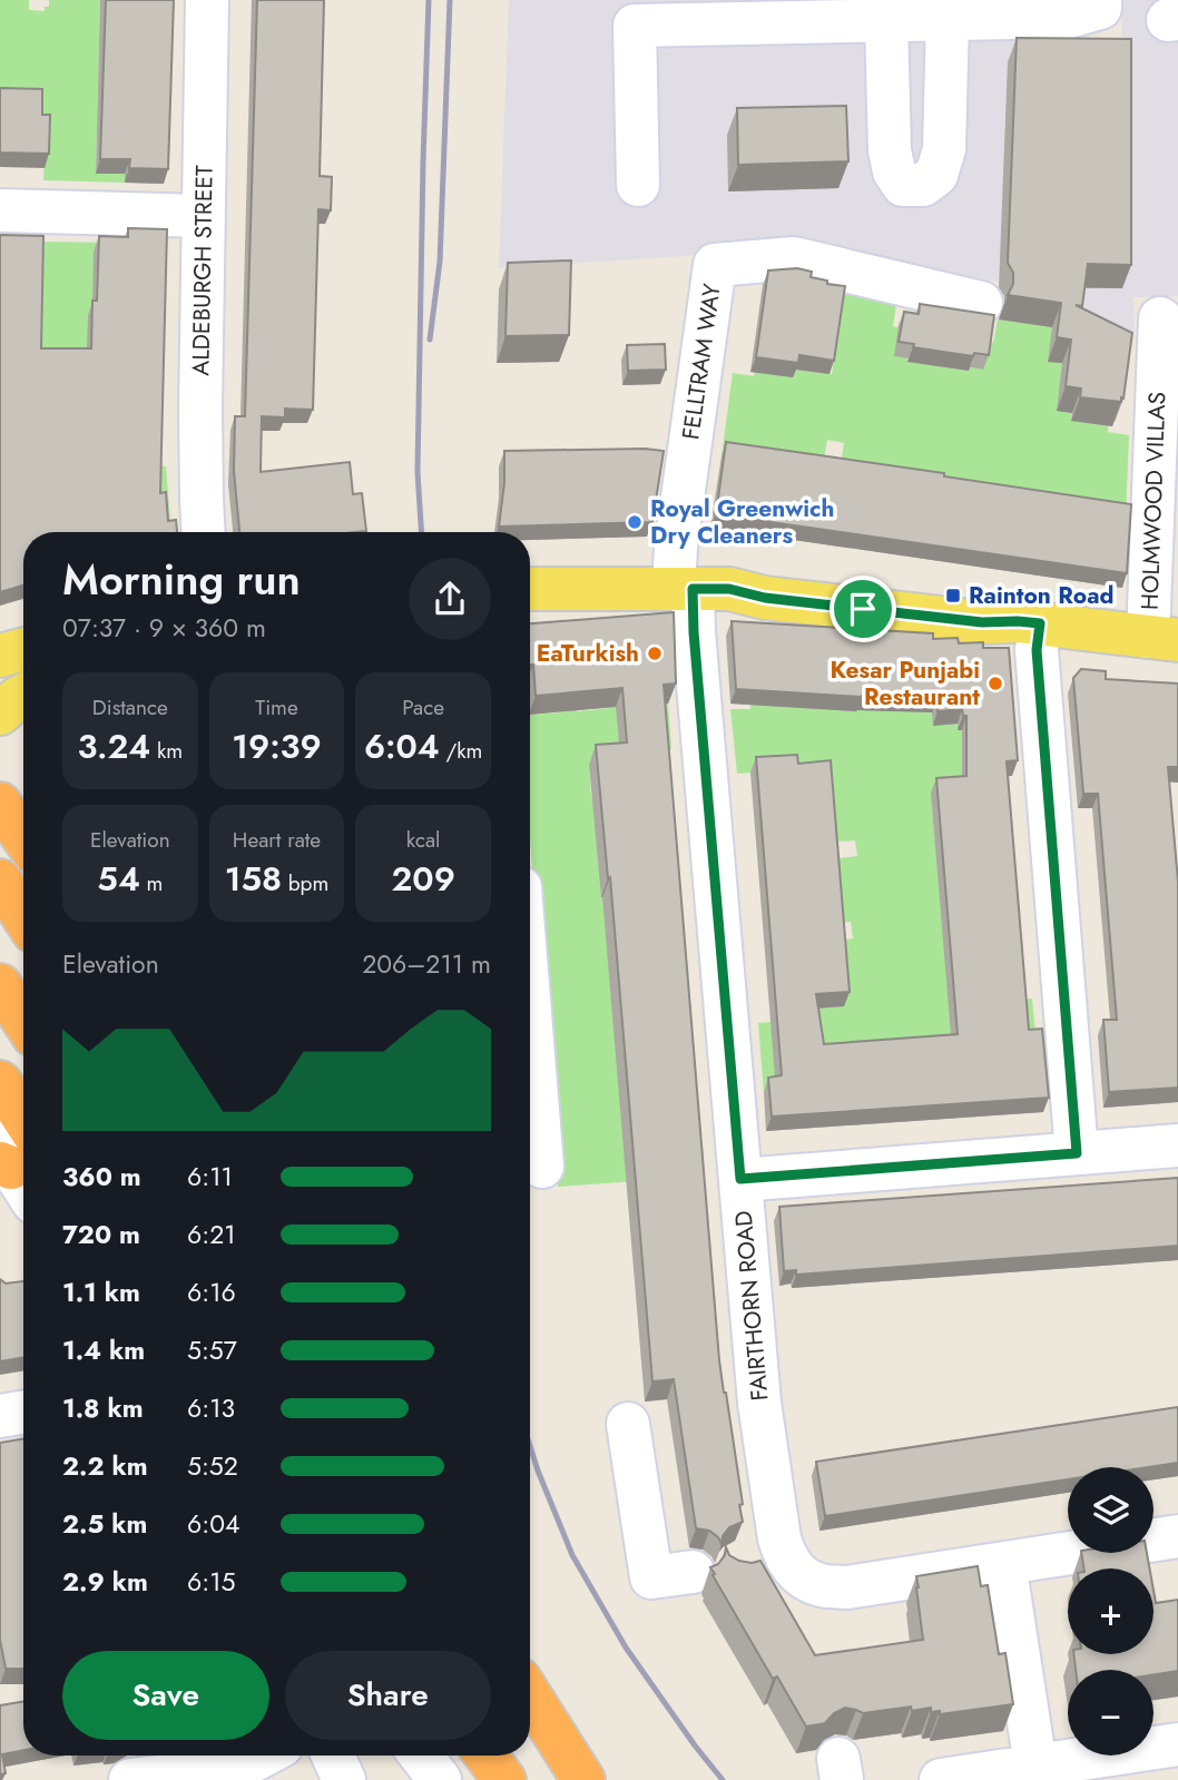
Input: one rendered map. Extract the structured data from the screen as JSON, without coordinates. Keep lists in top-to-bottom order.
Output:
{
  "streets": {
    "street": [
      "ALDEBURGH STREET",
      "FELLTRAM WAY",
      "HOLMWOOD VILLAS",
      "FAIRTHORN ROAD"
    ]
  },
  "crossings": [
    ["FELLTRAM WAY", "FAIRTHORN ROAD"]
  ],
  "places": {
    "other": ["Royal Greenwich Dry Cleaners", "EaTurkish", "Kesar Punjabi Restaurant"],
    "transit": ["Rainton Road"]
  },
  "page": {
    "heading": ["Morning run", "07:37 · 9 × 360 m"],
    "stats": [
      ["Distance", "3.24 km"],
      ["Time", "19:39"],
      ["Pace", "6:04 /km"],
      ["Elevation", "54 m"],
      ["Heart rate", "158 bpm"],
      ["kcal", "209"]
    ],
    "chart": ["Elevation", "206–211 m"],
    "list": [
      {
        "name": "360 m",
        "note": "6:11"
      },
      {
        "name": "720 m",
        "note": "6:21"
      },
      {
        "name": "1.1 km",
        "note": "6:16"
      },
      {
        "name": "1.4 km",
        "note": "5:57"
      },
      {
        "name": "1.8 km",
        "note": "6:13"
      },
      {
        "name": "2.2 km",
        "note": "5:52"
      },
      {
        "name": "2.5 km",
        "note": "6:04"
      },
      {
        "name": "2.9 km",
        "note": "6:15"
      }
    ],
    "map_buttons": ["+", "−"],
    "buttons": ["Save", "Share"]
  }
}
